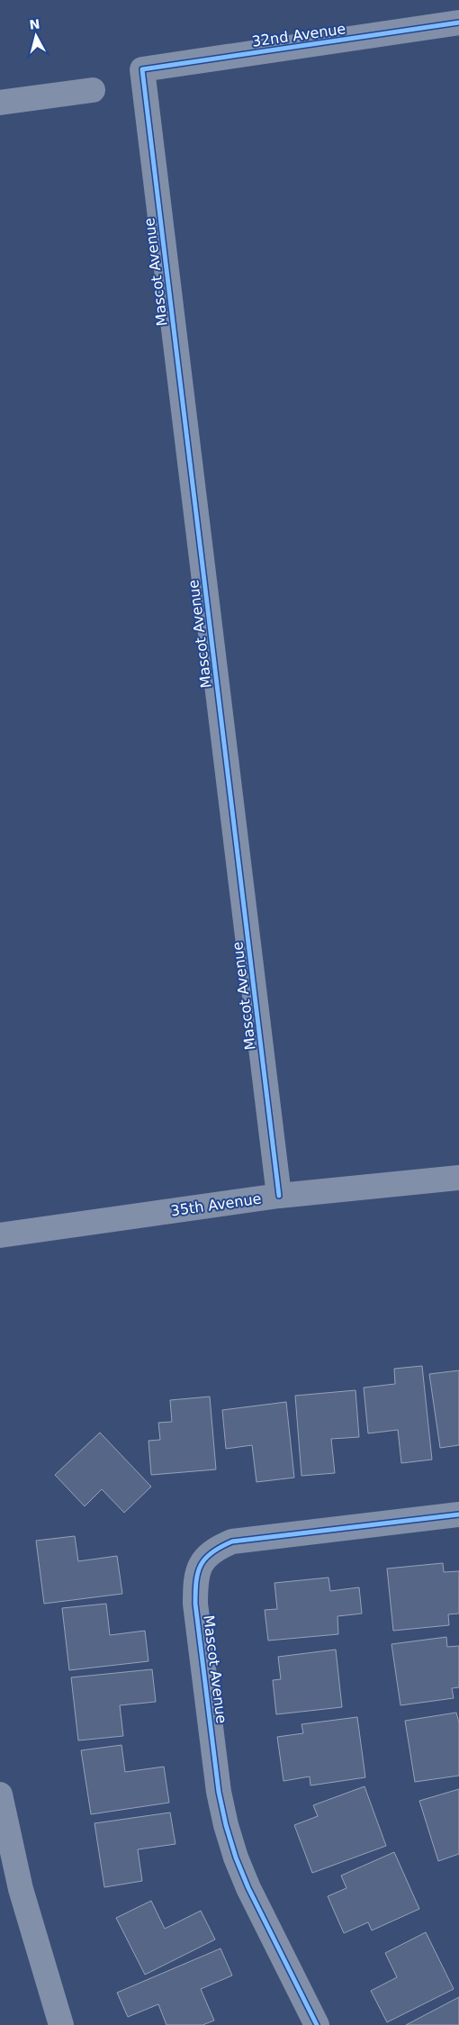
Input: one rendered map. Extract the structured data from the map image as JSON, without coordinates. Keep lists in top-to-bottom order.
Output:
{
  "streets": {
    "main road": ["32nd Avenue", "Mascot Avenue", "35th Avenue"]
  },
  "crossings": [
    ["32nd Avenue", "Mascot Avenue"],
    ["Mascot Avenue", "35th Avenue"]
  ],
  "north": "top"
}
